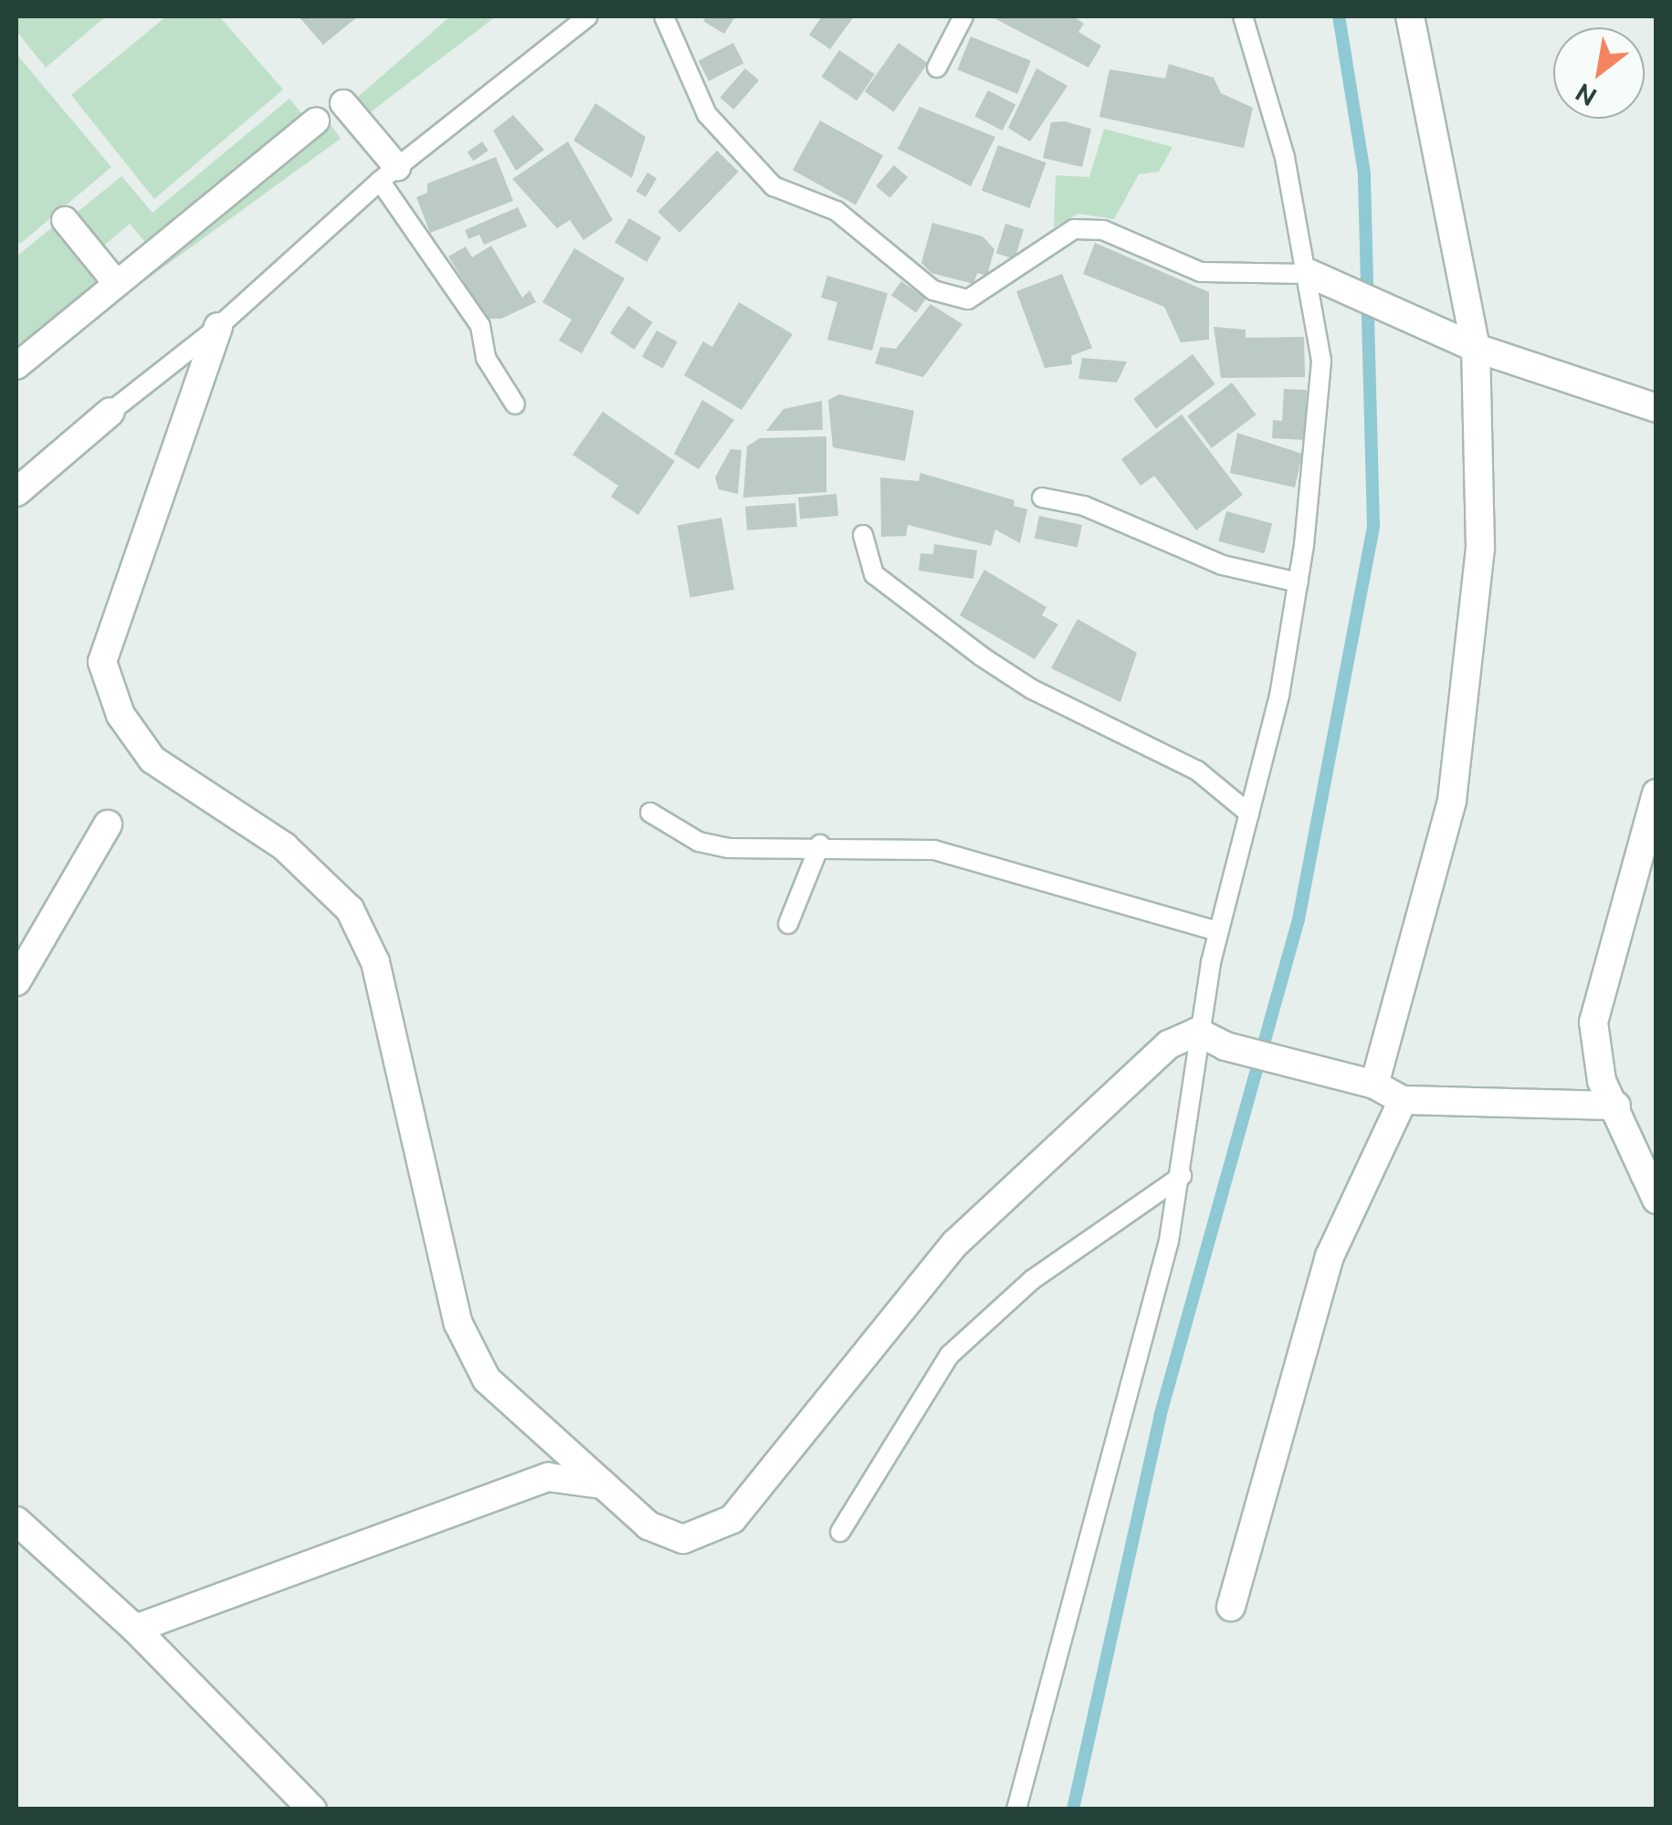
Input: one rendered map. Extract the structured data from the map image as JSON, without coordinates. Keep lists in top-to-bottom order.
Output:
{
  "north": "bottom left"
}
